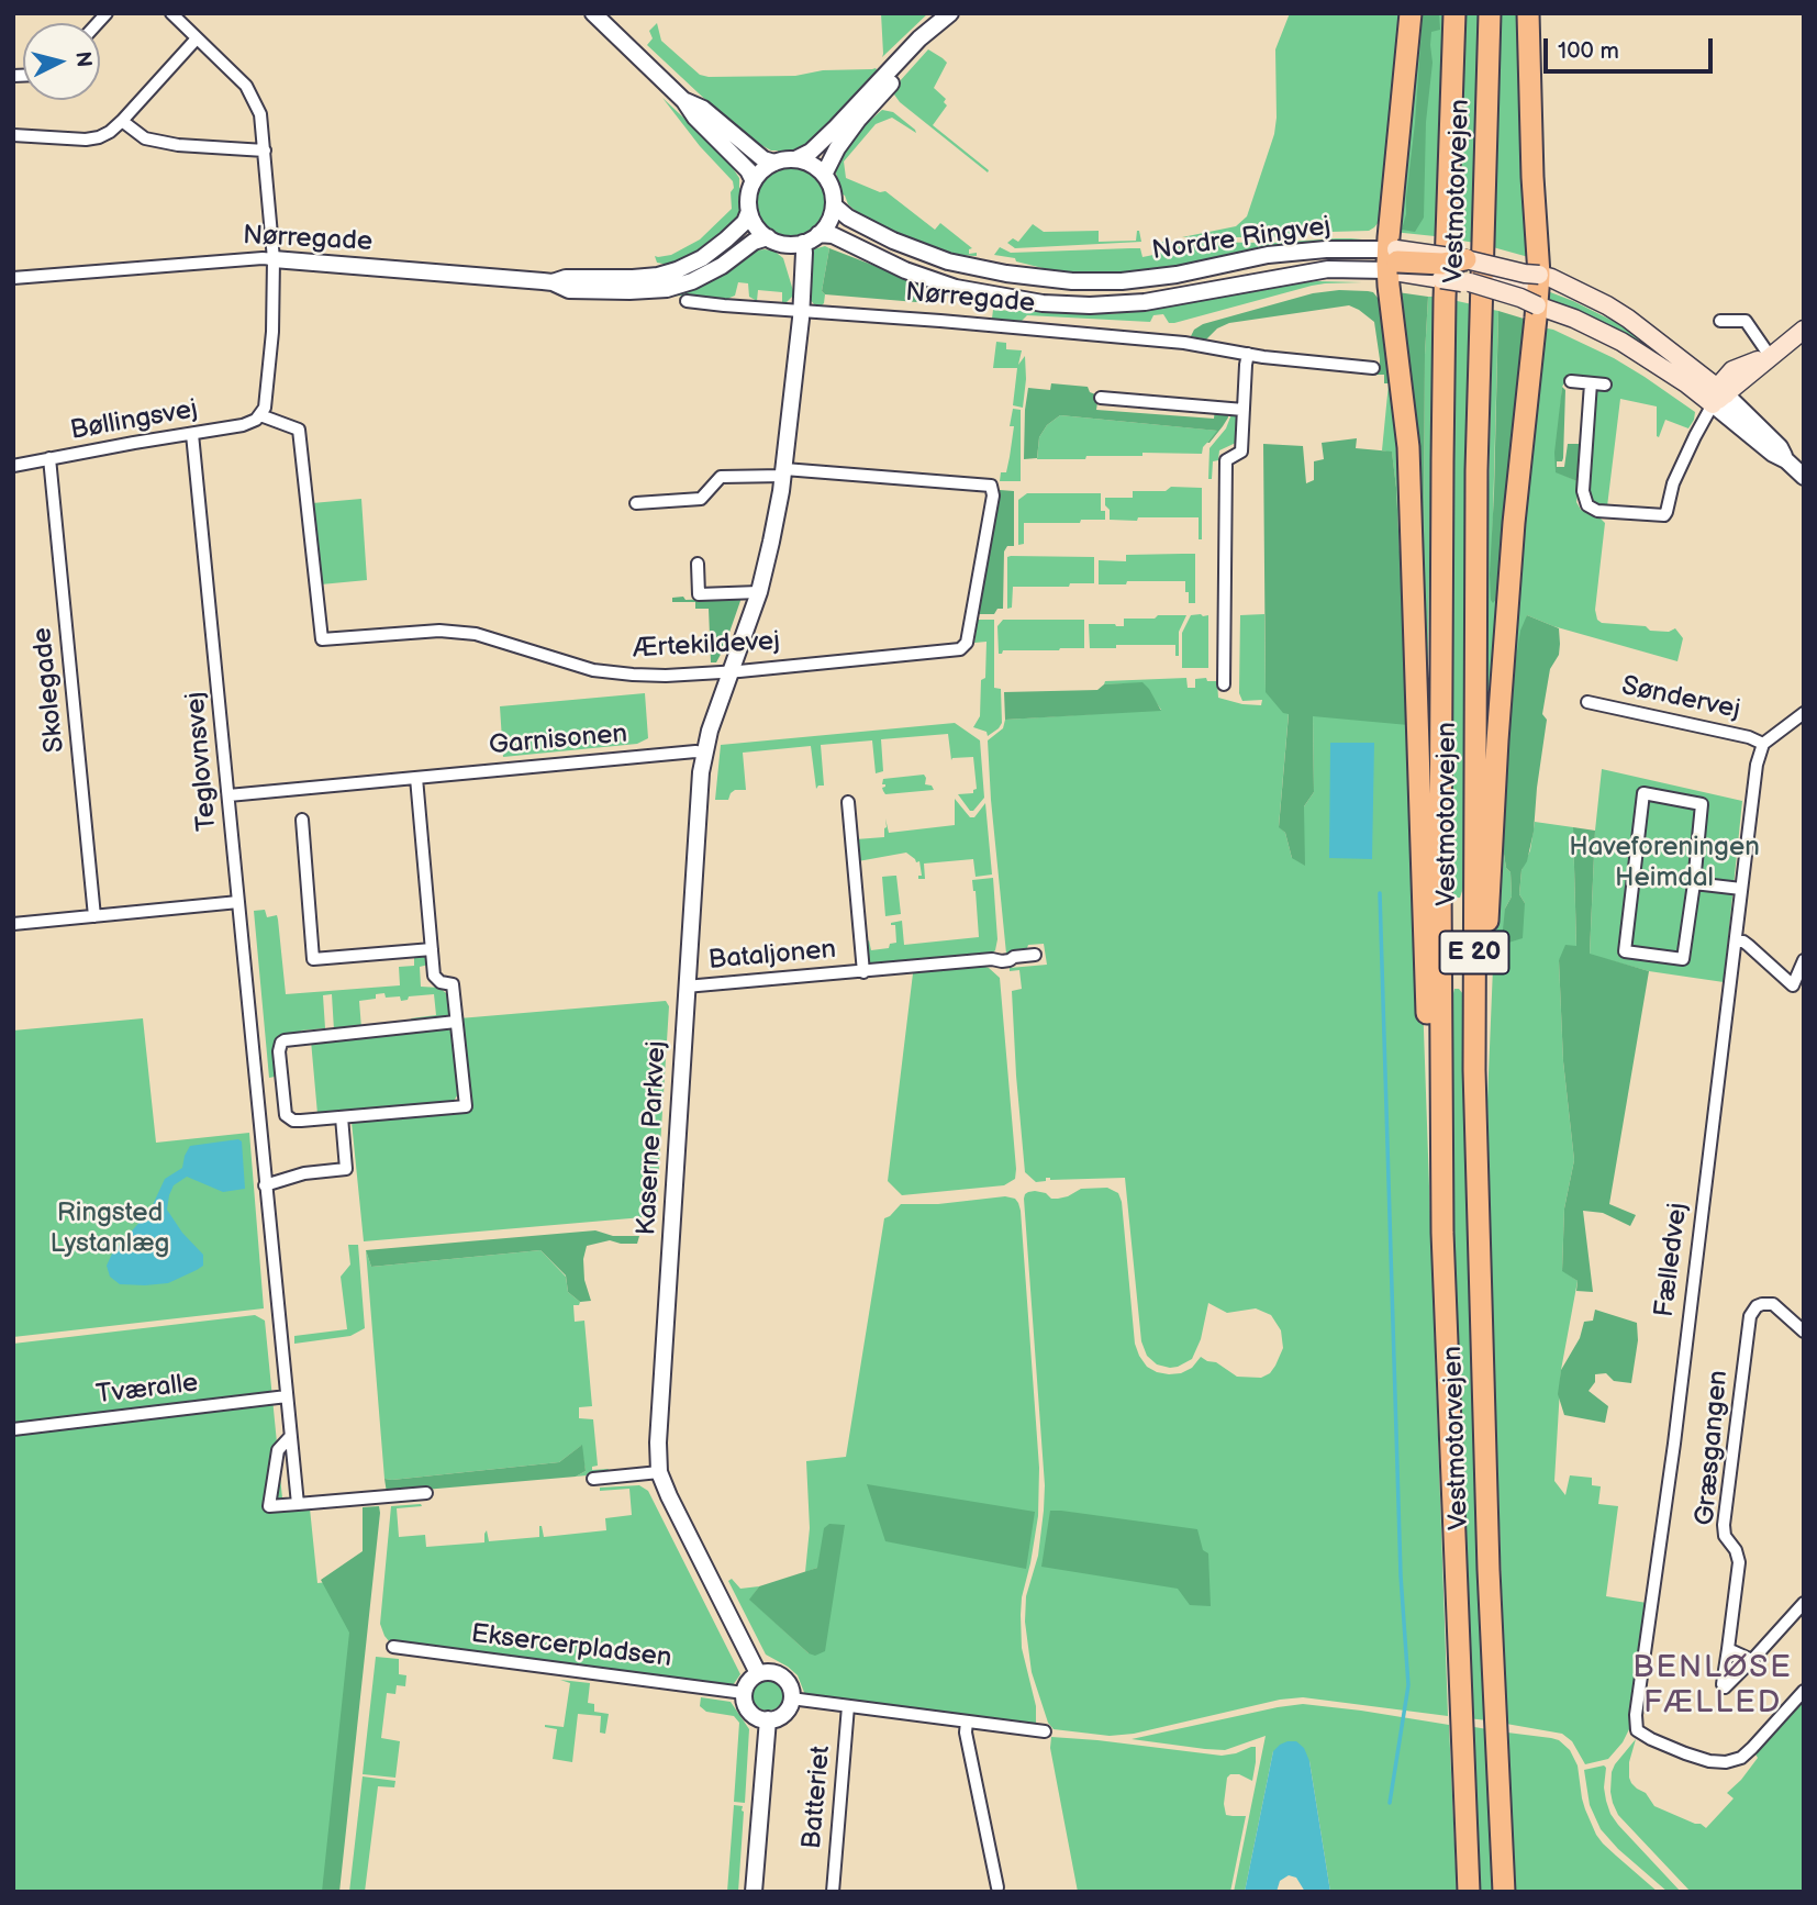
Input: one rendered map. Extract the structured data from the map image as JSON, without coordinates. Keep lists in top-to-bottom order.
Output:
{
  "streets": {
    "highway": ["Vestmotorvejen", "E 20"],
    "main road": ["Nordre Ringvej"],
    "street": [
      "Nørregade",
      "Bøllingsvej",
      "Ærtekildevej",
      "Skolegade",
      "Søndervej",
      "Garnisonen",
      "Teglovnsvej",
      "Bataljonen",
      "Kaserne Parkvej",
      "Fælledvej",
      "Tværalle",
      "Græsgangen",
      "Eksercerpladsen",
      "Batteriet"
    ]
  },
  "crossings": [
    ["Nørregade", "Nordre Ringvej"],
    ["Nørregade", "Kaserne Parkvej"],
    ["Nordre Ringvej", "Kaserne Parkvej"],
    ["Bøllingsvej", "Ærtekildevej"],
    ["Bøllingsvej", "Skolegade"],
    ["Bøllingsvej", "Teglovnsvej"],
    ["Ærtekildevej", "Kaserne Parkvej"],
    ["Søndervej", "Fælledvej"],
    ["Garnisonen", "Teglovnsvej"],
    ["Garnisonen", "Kaserne Parkvej"],
    ["Teglovnsvej", "Tværalle"],
    ["Bataljonen", "Kaserne Parkvej"],
    ["Kaserne Parkvej", "Eksercerpladsen"]
  ],
  "districts": ["BENLØSE FÆLLED"],
  "parks": ["Haveforeningen Heimdal", "Ringsted Lystanlæg"],
  "scale_bar": "100 m",
  "north": "right"
}
